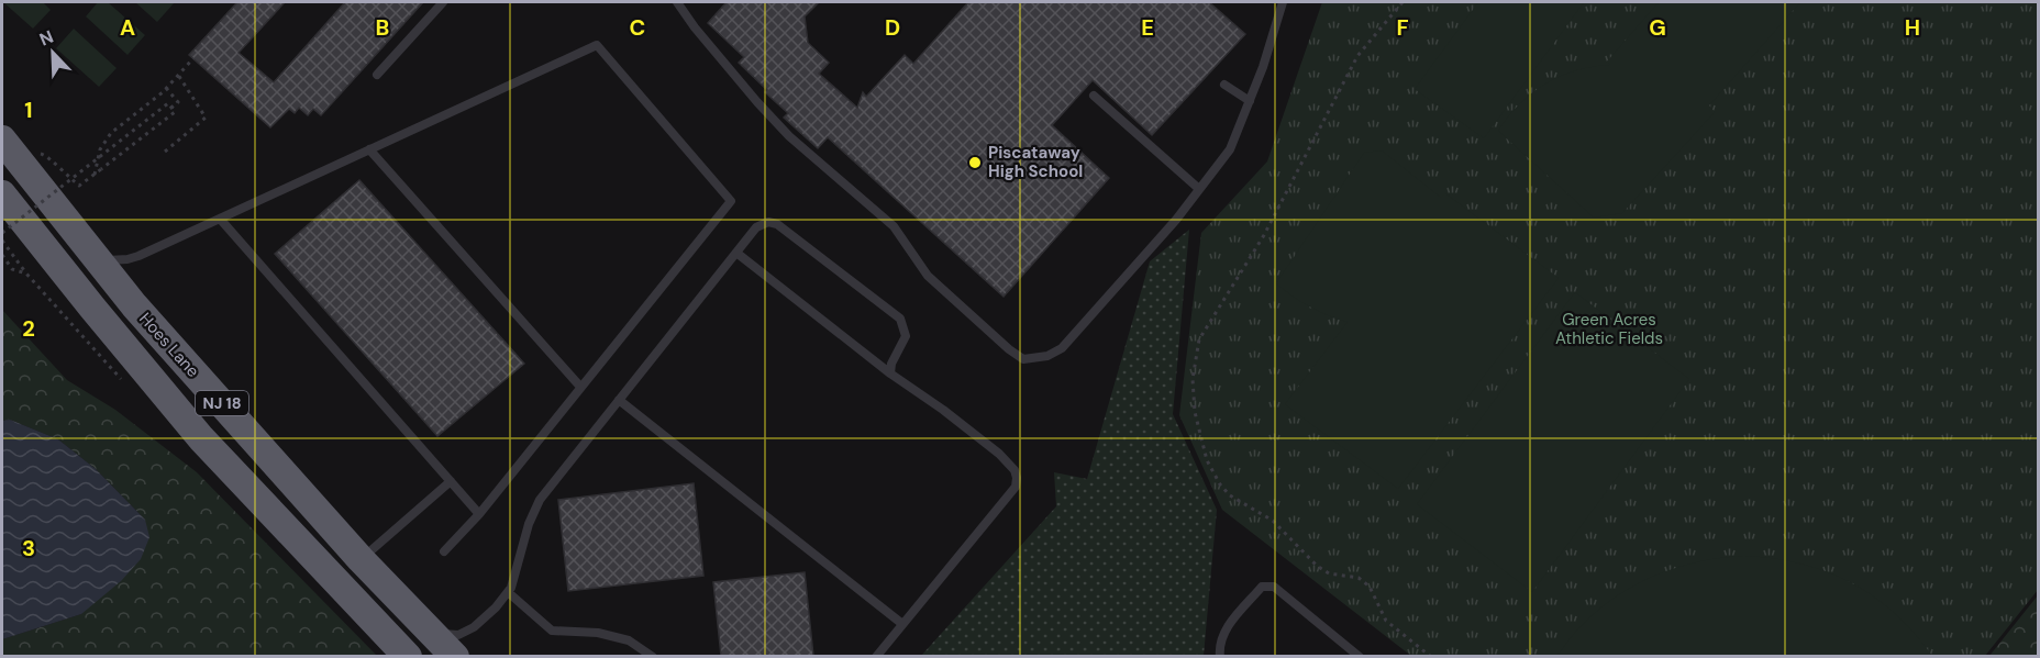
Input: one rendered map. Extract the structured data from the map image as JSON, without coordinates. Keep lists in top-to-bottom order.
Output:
{
  "streets": {
    "highway": ["Hoes Lane", "NJ 18"]
  },
  "parks": ["Green Acres Athletic Fields"],
  "places": ["Piscataway High School"],
  "north": "top left",
  "grid": {
    "columns": [
      "A",
      "B",
      "C",
      "D",
      "E",
      "F",
      "G",
      "H"
    ],
    "rows": ["1", "2", "3"]
  }
}
